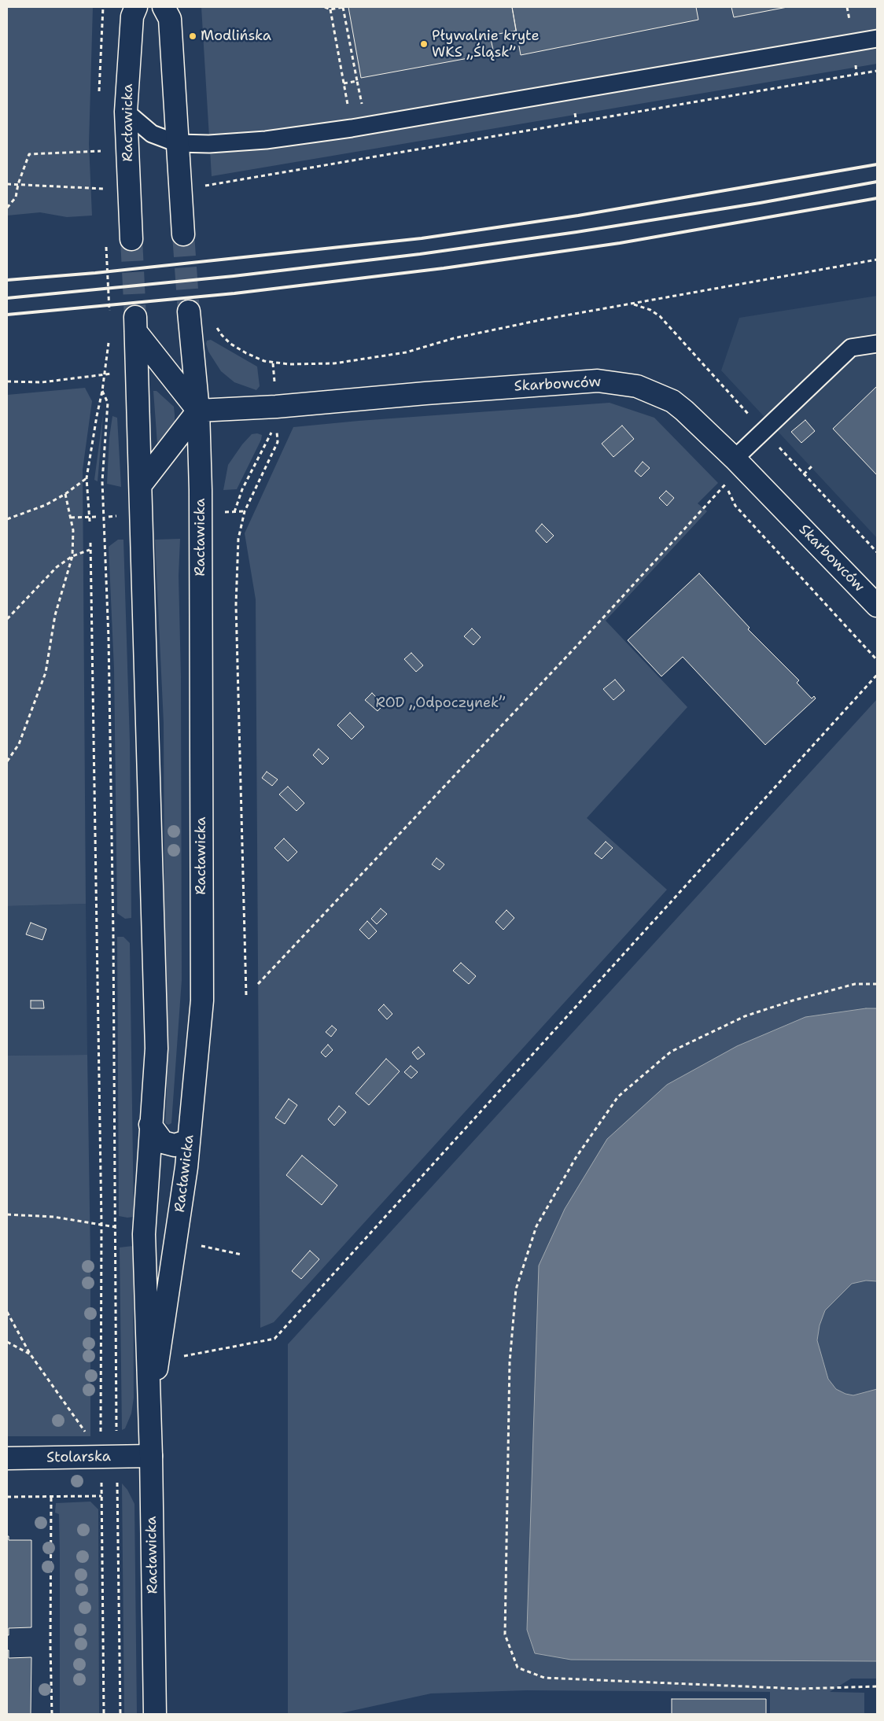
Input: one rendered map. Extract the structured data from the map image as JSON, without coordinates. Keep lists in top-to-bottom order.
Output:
{
  "streets": {
    "street": ["Racławicka", "Skarbowców", "Stolarska"]
  },
  "crossings": [
    ["Racławicka", "Skarbowców"],
    ["Racławicka", "Stolarska"]
  ],
  "parks": ["ROD „Odpoczynek”"],
  "places": ["Modlińska", "Pływalnie kryte WKS „Śląsk”"]
}
